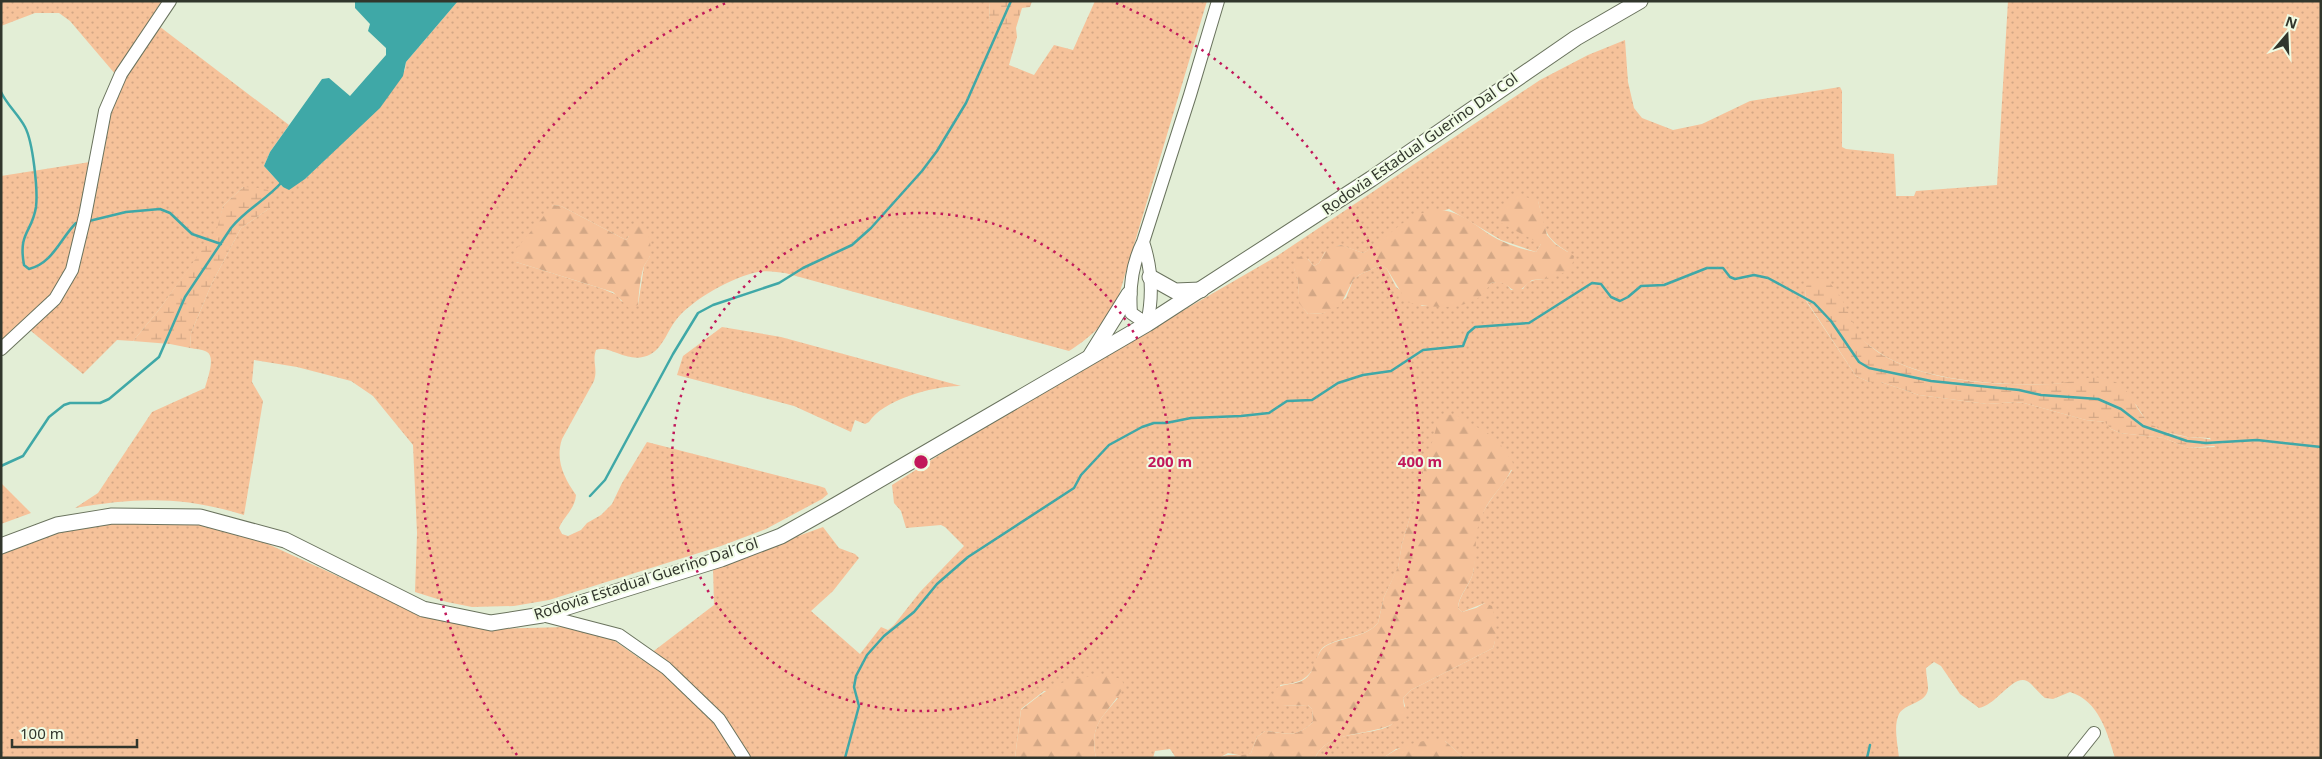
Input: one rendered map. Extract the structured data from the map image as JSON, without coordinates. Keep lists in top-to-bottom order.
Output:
{
  "streets": {
    "main road": ["Rodovia Estadual Guerino Dal Col"]
  },
  "scale_bar": "100 m",
  "north": "top",
  "rings": ["200 m", "400 m"]
}
